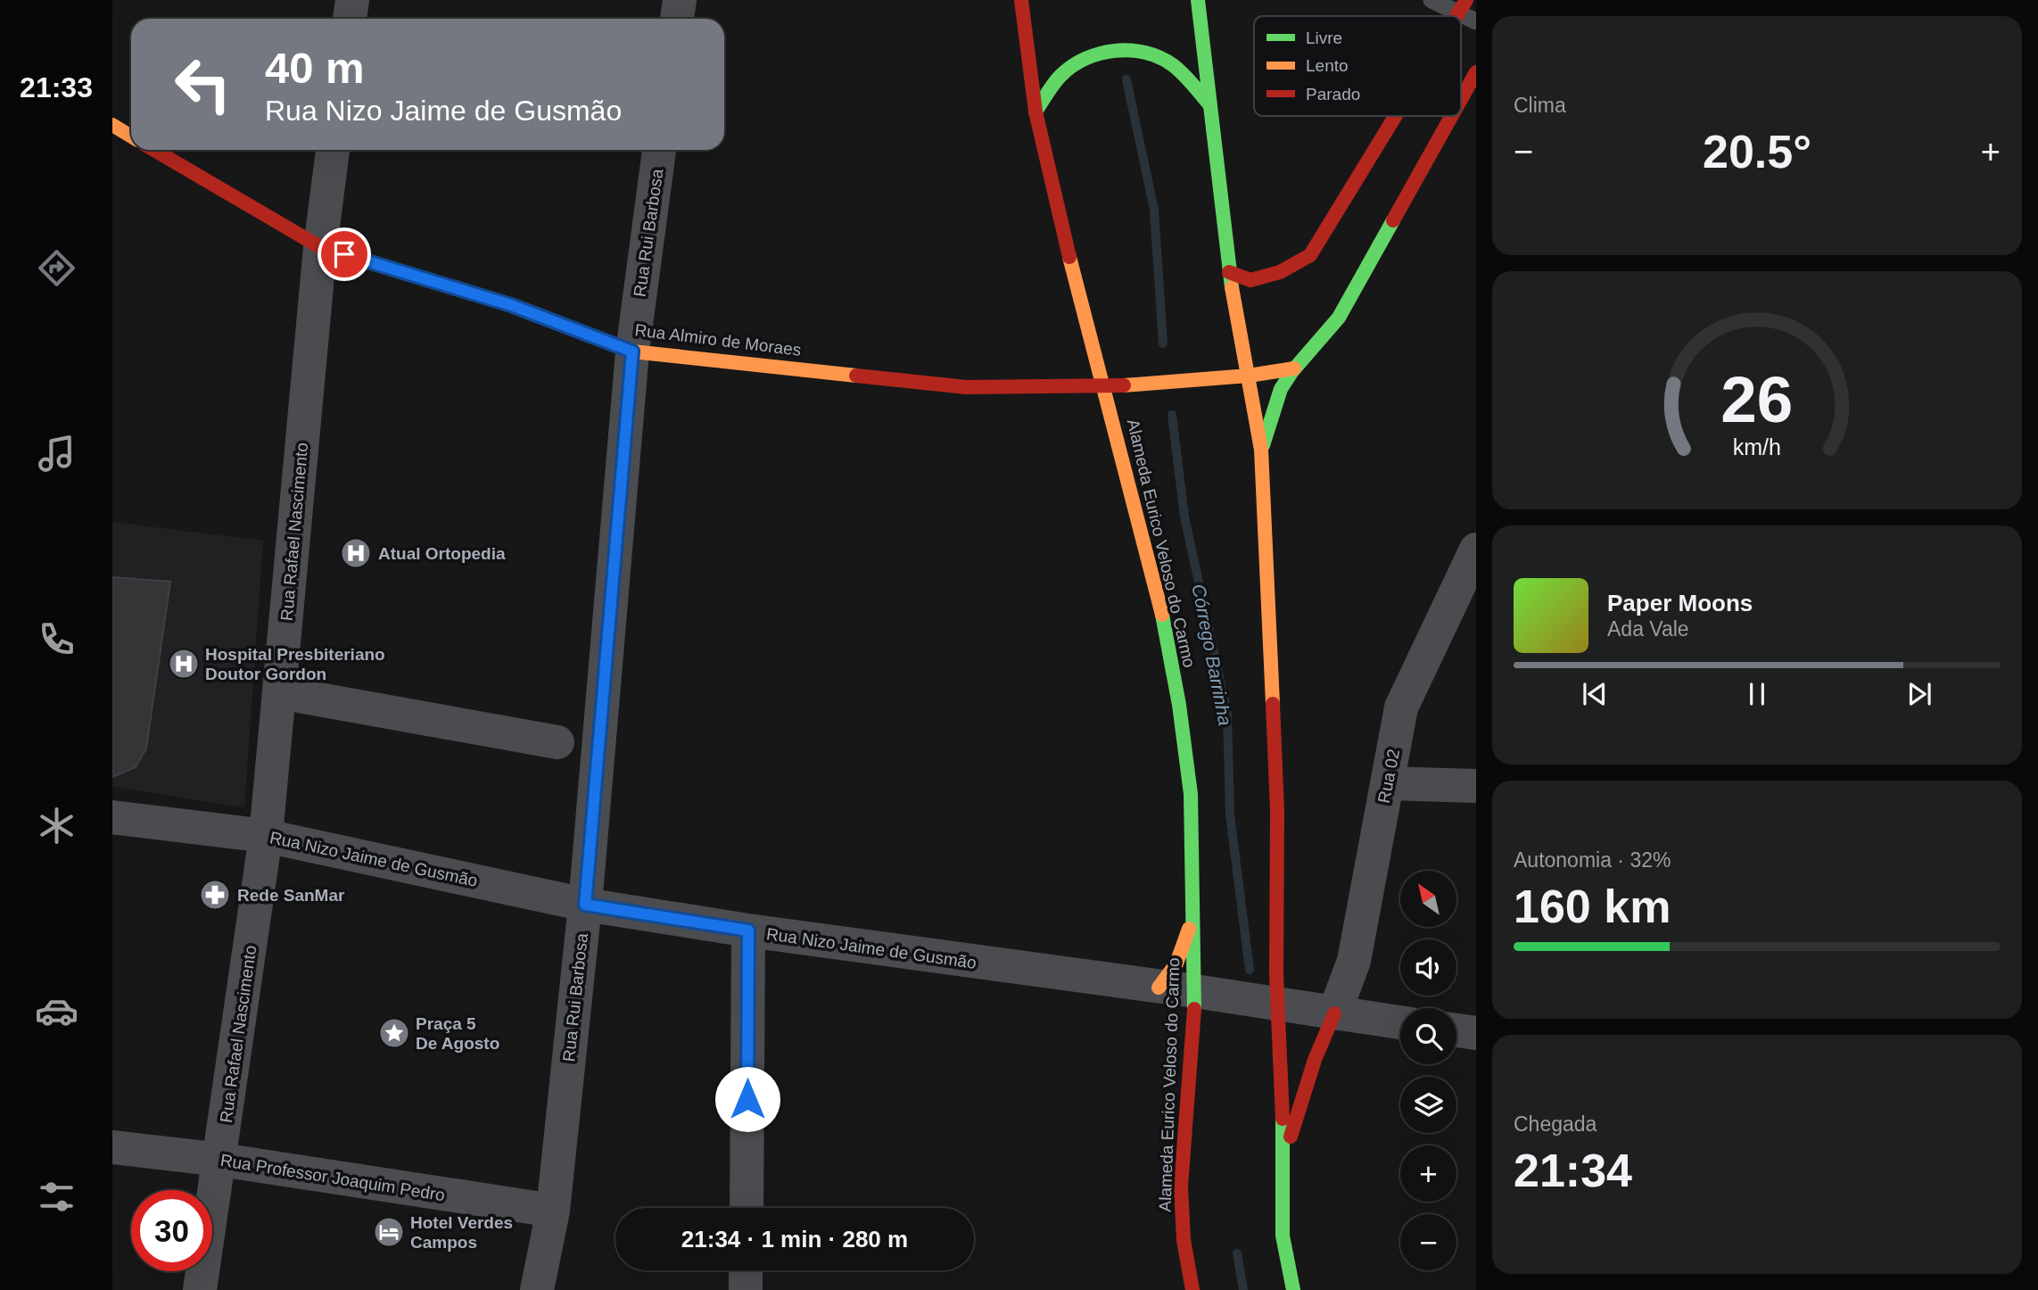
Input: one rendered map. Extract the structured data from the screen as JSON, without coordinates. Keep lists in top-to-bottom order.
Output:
{
  "streets": {
    "street": [
      "Rua Rui Barbosa",
      "Rua Almiro de Moraes",
      "Rua Rafael Nascimento",
      "Alameda Eurico Veloso do Carmo",
      "Rua 02",
      "Rua Nizo Jaime de Gusmão",
      "Rua Professor Joaquim Pedro"
    ]
  },
  "crossings": [
    ["Rua Rui Barbosa", "Rua Almiro de Moraes"],
    ["Rua Rui Barbosa", "Rua Nizo Jaime de Gusmão"],
    ["Rua Rui Barbosa", "Rua Professor Joaquim Pedro"],
    ["Rua Almiro de Moraes", "Rua Rafael Nascimento"],
    ["Rua Almiro de Moraes", "Alameda Eurico Veloso do Carmo"],
    ["Rua Rafael Nascimento", "Rua Nizo Jaime de Gusmão"],
    ["Rua Rafael Nascimento", "Rua Professor Joaquim Pedro"],
    ["Alameda Eurico Veloso do Carmo", "Rua Nizo Jaime de Gusmão"],
    ["Rua 02", "Rua Nizo Jaime de Gusmão"]
  ],
  "water": ["Córrego Barrinha"],
  "places": {
    "hospital": ["Atual Ortopedia", "Hospital Presbiteriano Doutor Gordon"],
    "pharmacy": ["Rede SanMar"],
    "place": ["Praça 5 De Agosto"],
    "hotel": ["Hotel Verdes Campos"]
  },
  "legend": ["Livre", "Lento", "Parado"],
  "north": "top left",
  "page": {
    "tabs": "21:33",
    "tile": [
      "Clima",
      ["Autonomia · 32%", "160 km"],
      ["Chegada", "21:34"]
    ],
    "turn": ["40 m", "Rua Nizo Jaime de Gusmão"],
    "heat": ["−", "20.5°", "+"],
    "song": ["Paper Moons", "Ada Vale"],
    "map_buttons": ["+", "−"],
    "limit": "30",
    "trip": "21:34 · 1 min · 280 m",
    "gauge": ["26", "km/h"]
  }
}
